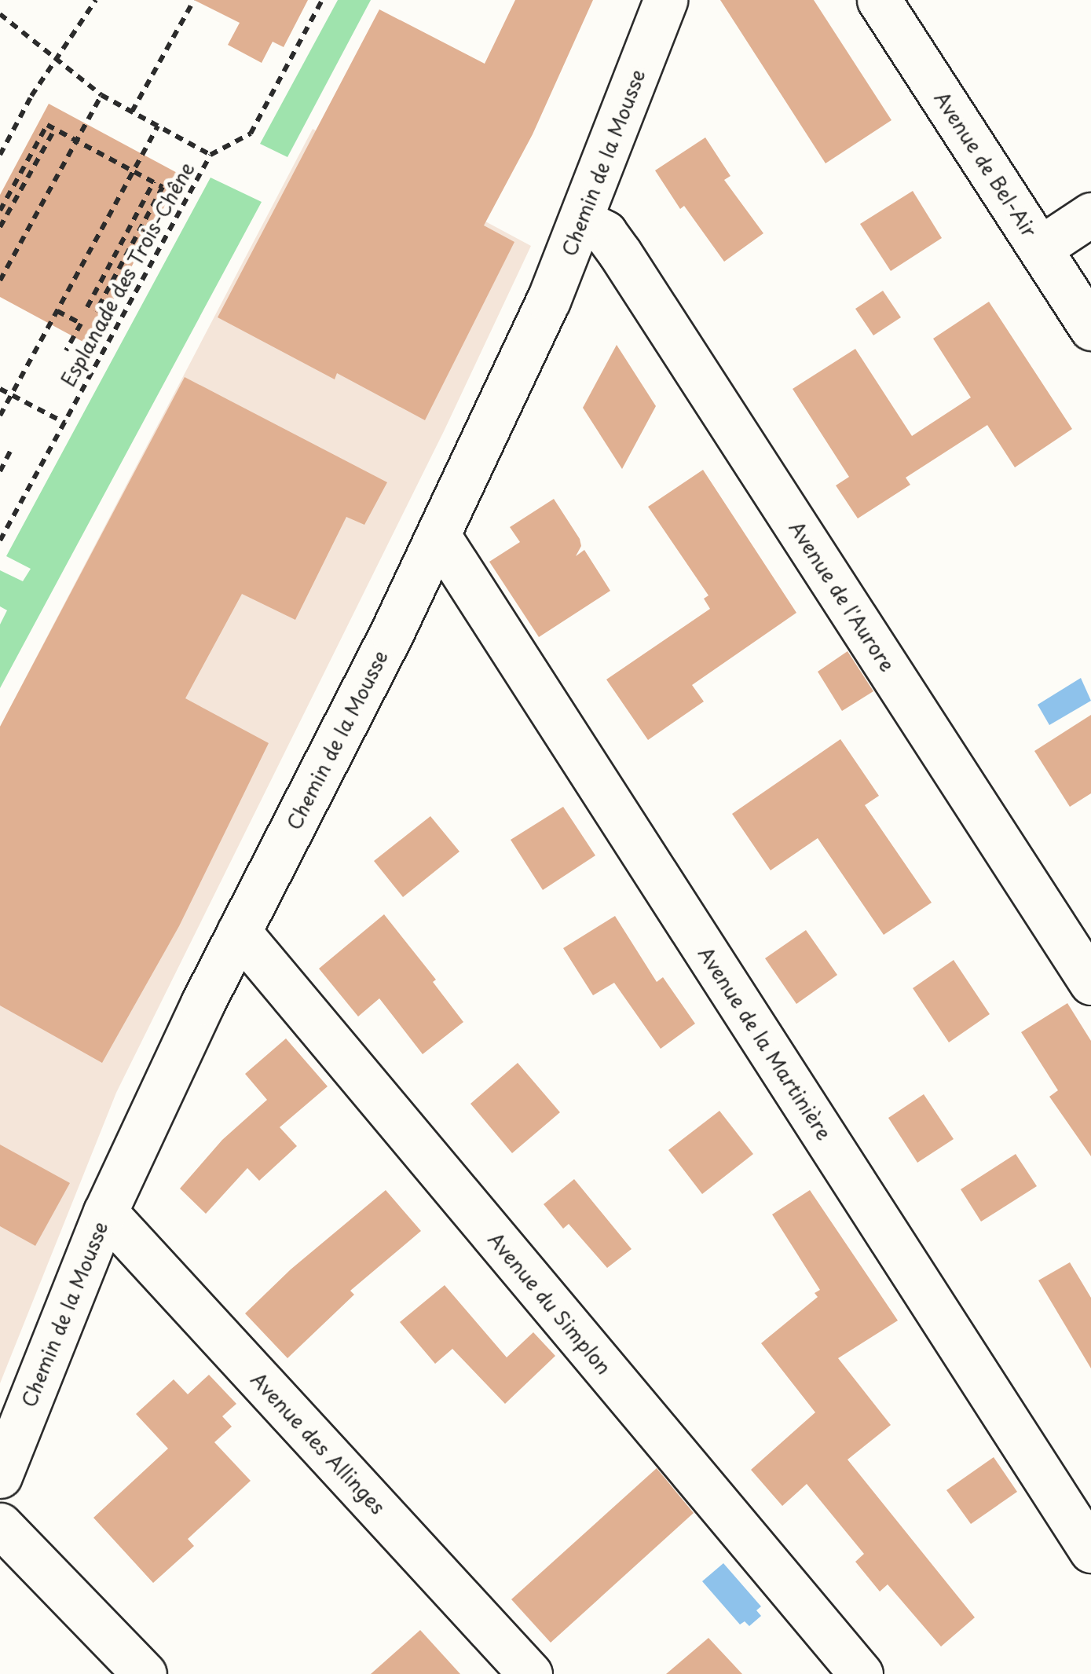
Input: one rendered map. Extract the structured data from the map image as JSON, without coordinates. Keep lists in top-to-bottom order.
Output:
{
  "streets": {
    "street": [
      "Chemin de la Mousse",
      "Avenue de Bel-Air",
      "Avenue de l'Aurore",
      "Avenue de la Martinière",
      "Avenue du Simplon",
      "Avenue des Allinges"
    ],
    "path": ["Esplanade des Trois-Chêne"]
  },
  "crossings": [
    ["Chemin de la Mousse", "Avenue de l'Aurore"],
    ["Chemin de la Mousse", "Avenue de la Martinière"],
    ["Chemin de la Mousse", "Avenue du Simplon"],
    ["Chemin de la Mousse", "Avenue des Allinges"]
  ]
}
